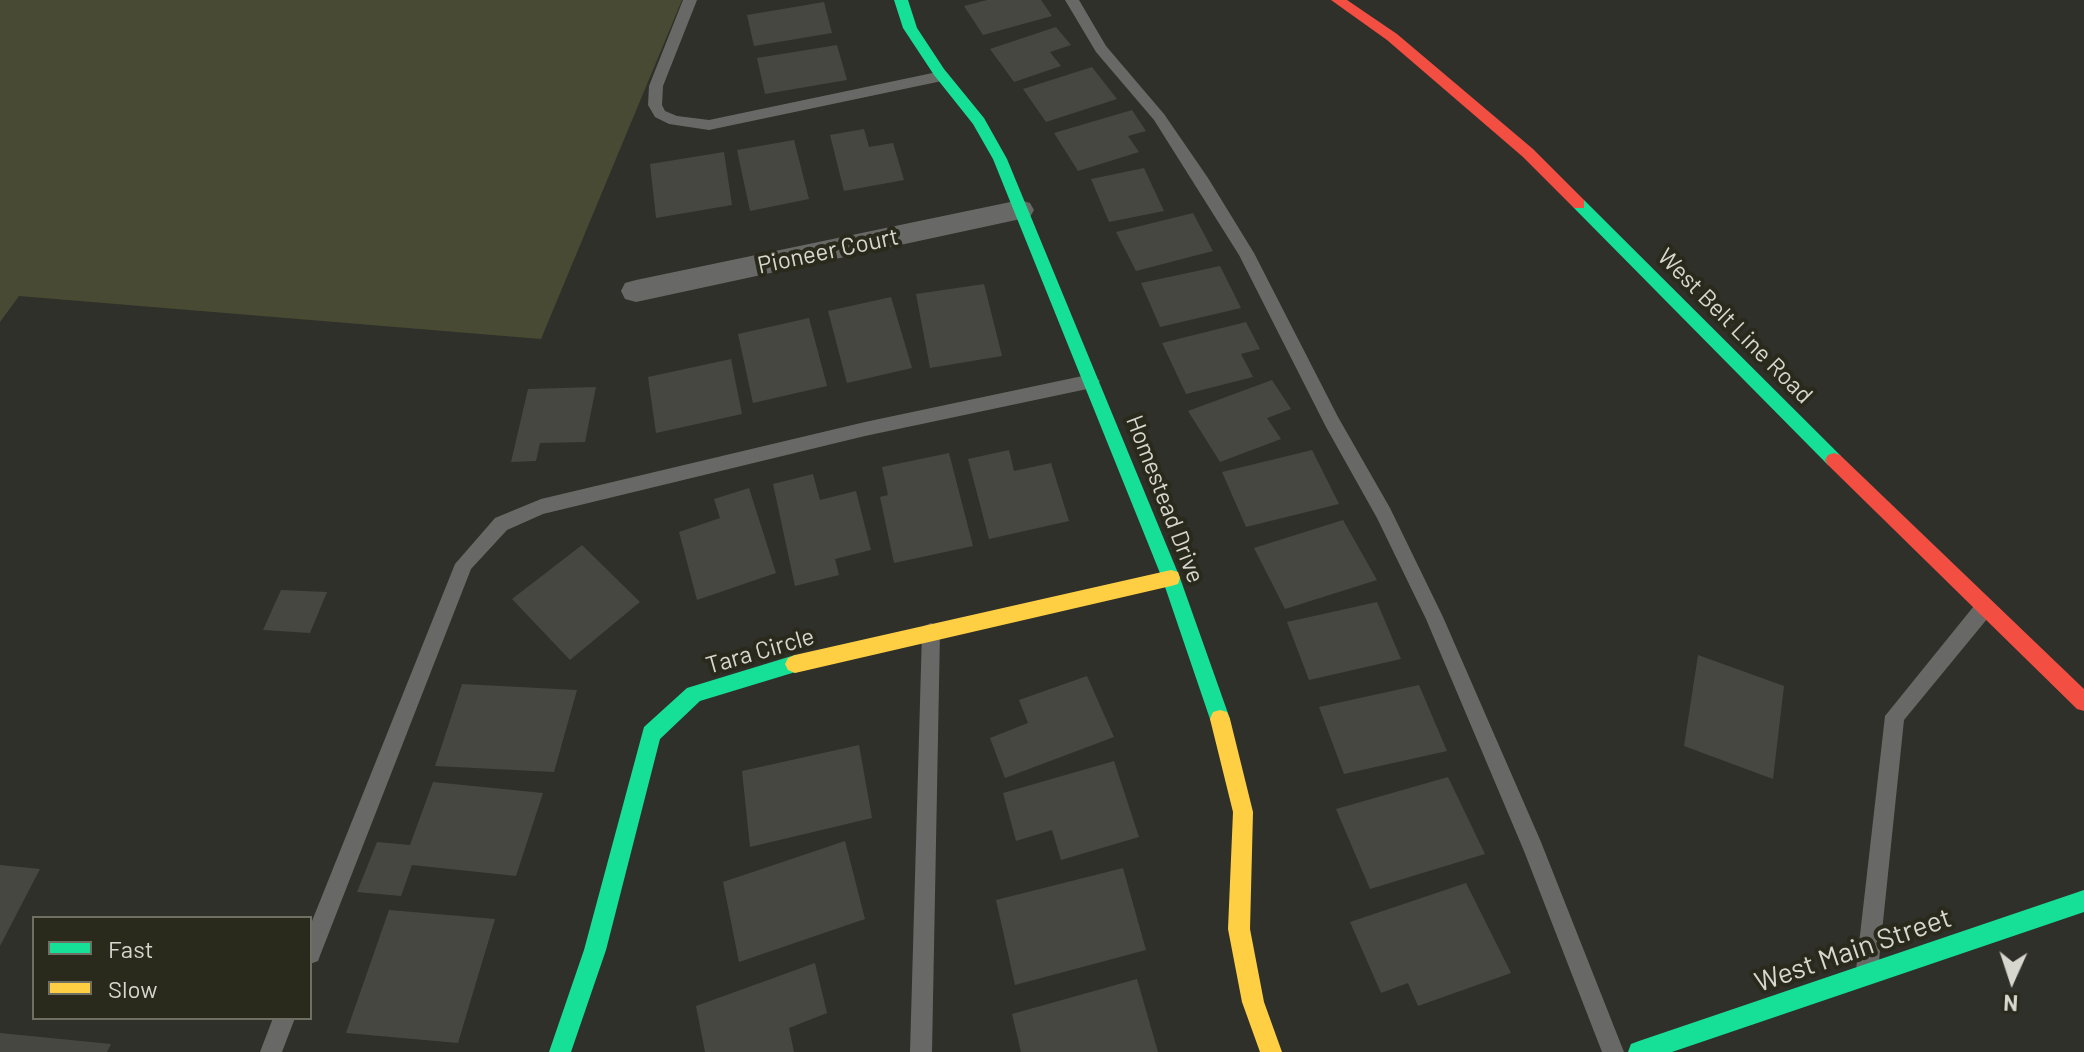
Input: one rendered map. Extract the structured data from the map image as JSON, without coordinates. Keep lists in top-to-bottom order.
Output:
{
  "streets": {
    "street": [
      "Pioneer Court",
      "West Belt Line Road",
      "Homestead Drive",
      "Tara Circle",
      "West Main Street"
    ]
  },
  "crossings": [
    ["Pioneer Court", "Homestead Drive"],
    ["Homestead Drive", "Tara Circle"]
  ],
  "legend": ["Fast", "Slow"],
  "north": "bottom"
}
